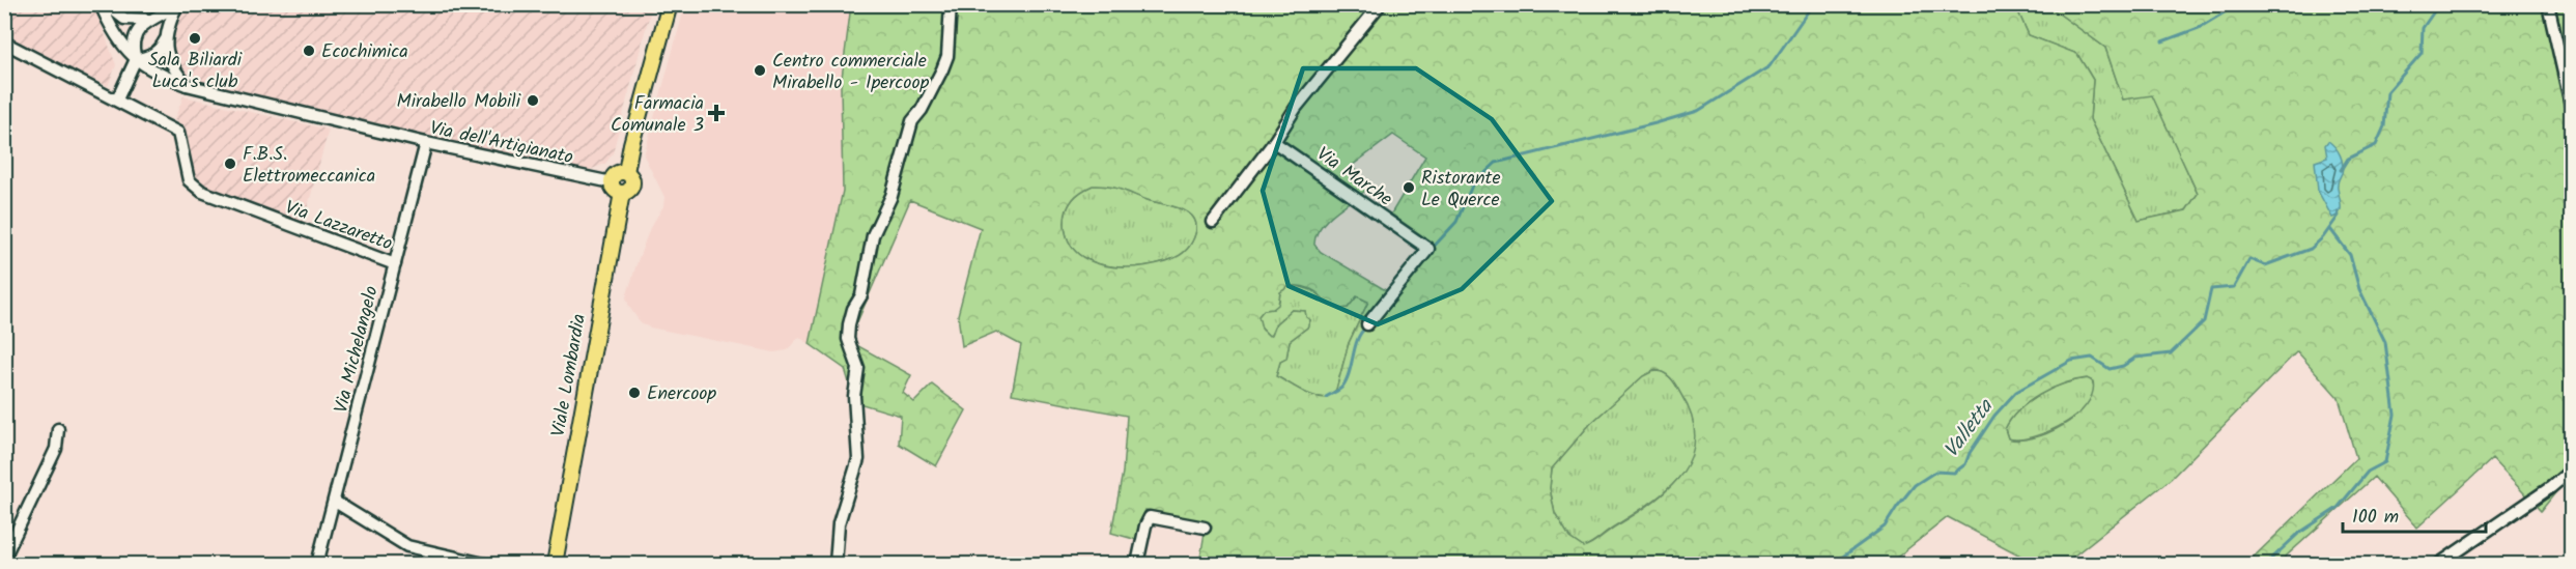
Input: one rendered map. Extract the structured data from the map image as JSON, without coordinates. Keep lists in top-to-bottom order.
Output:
{
  "streets": {
    "main road": ["Viale Lombardia"],
    "street": [
      "Via dell'Artigianato",
      "Via Marche",
      "Via Lazzaretto",
      "Via Michelangelo"
    ]
  },
  "crossings": [
    ["Via dell'Artigianato", "Via Michelangelo"],
    ["Via dell'Artigianato", "Viale Lombardia"],
    ["Via Lazzaretto", "Via Michelangelo"]
  ],
  "water": ["Valletta"],
  "places": {
    "other": [
      "Sala Biliardi Luca's club",
      "Ecochimica",
      "Centro commerciale Mirabello - Ipercoop",
      "Mirabello Mobili",
      "F.B.S. Elettromeccanica",
      "Ristorante Le Querce",
      "Enercoop"
    ],
    "health": ["Farmacia Comunale 3"]
  },
  "scale_bar": "100 m"
}
